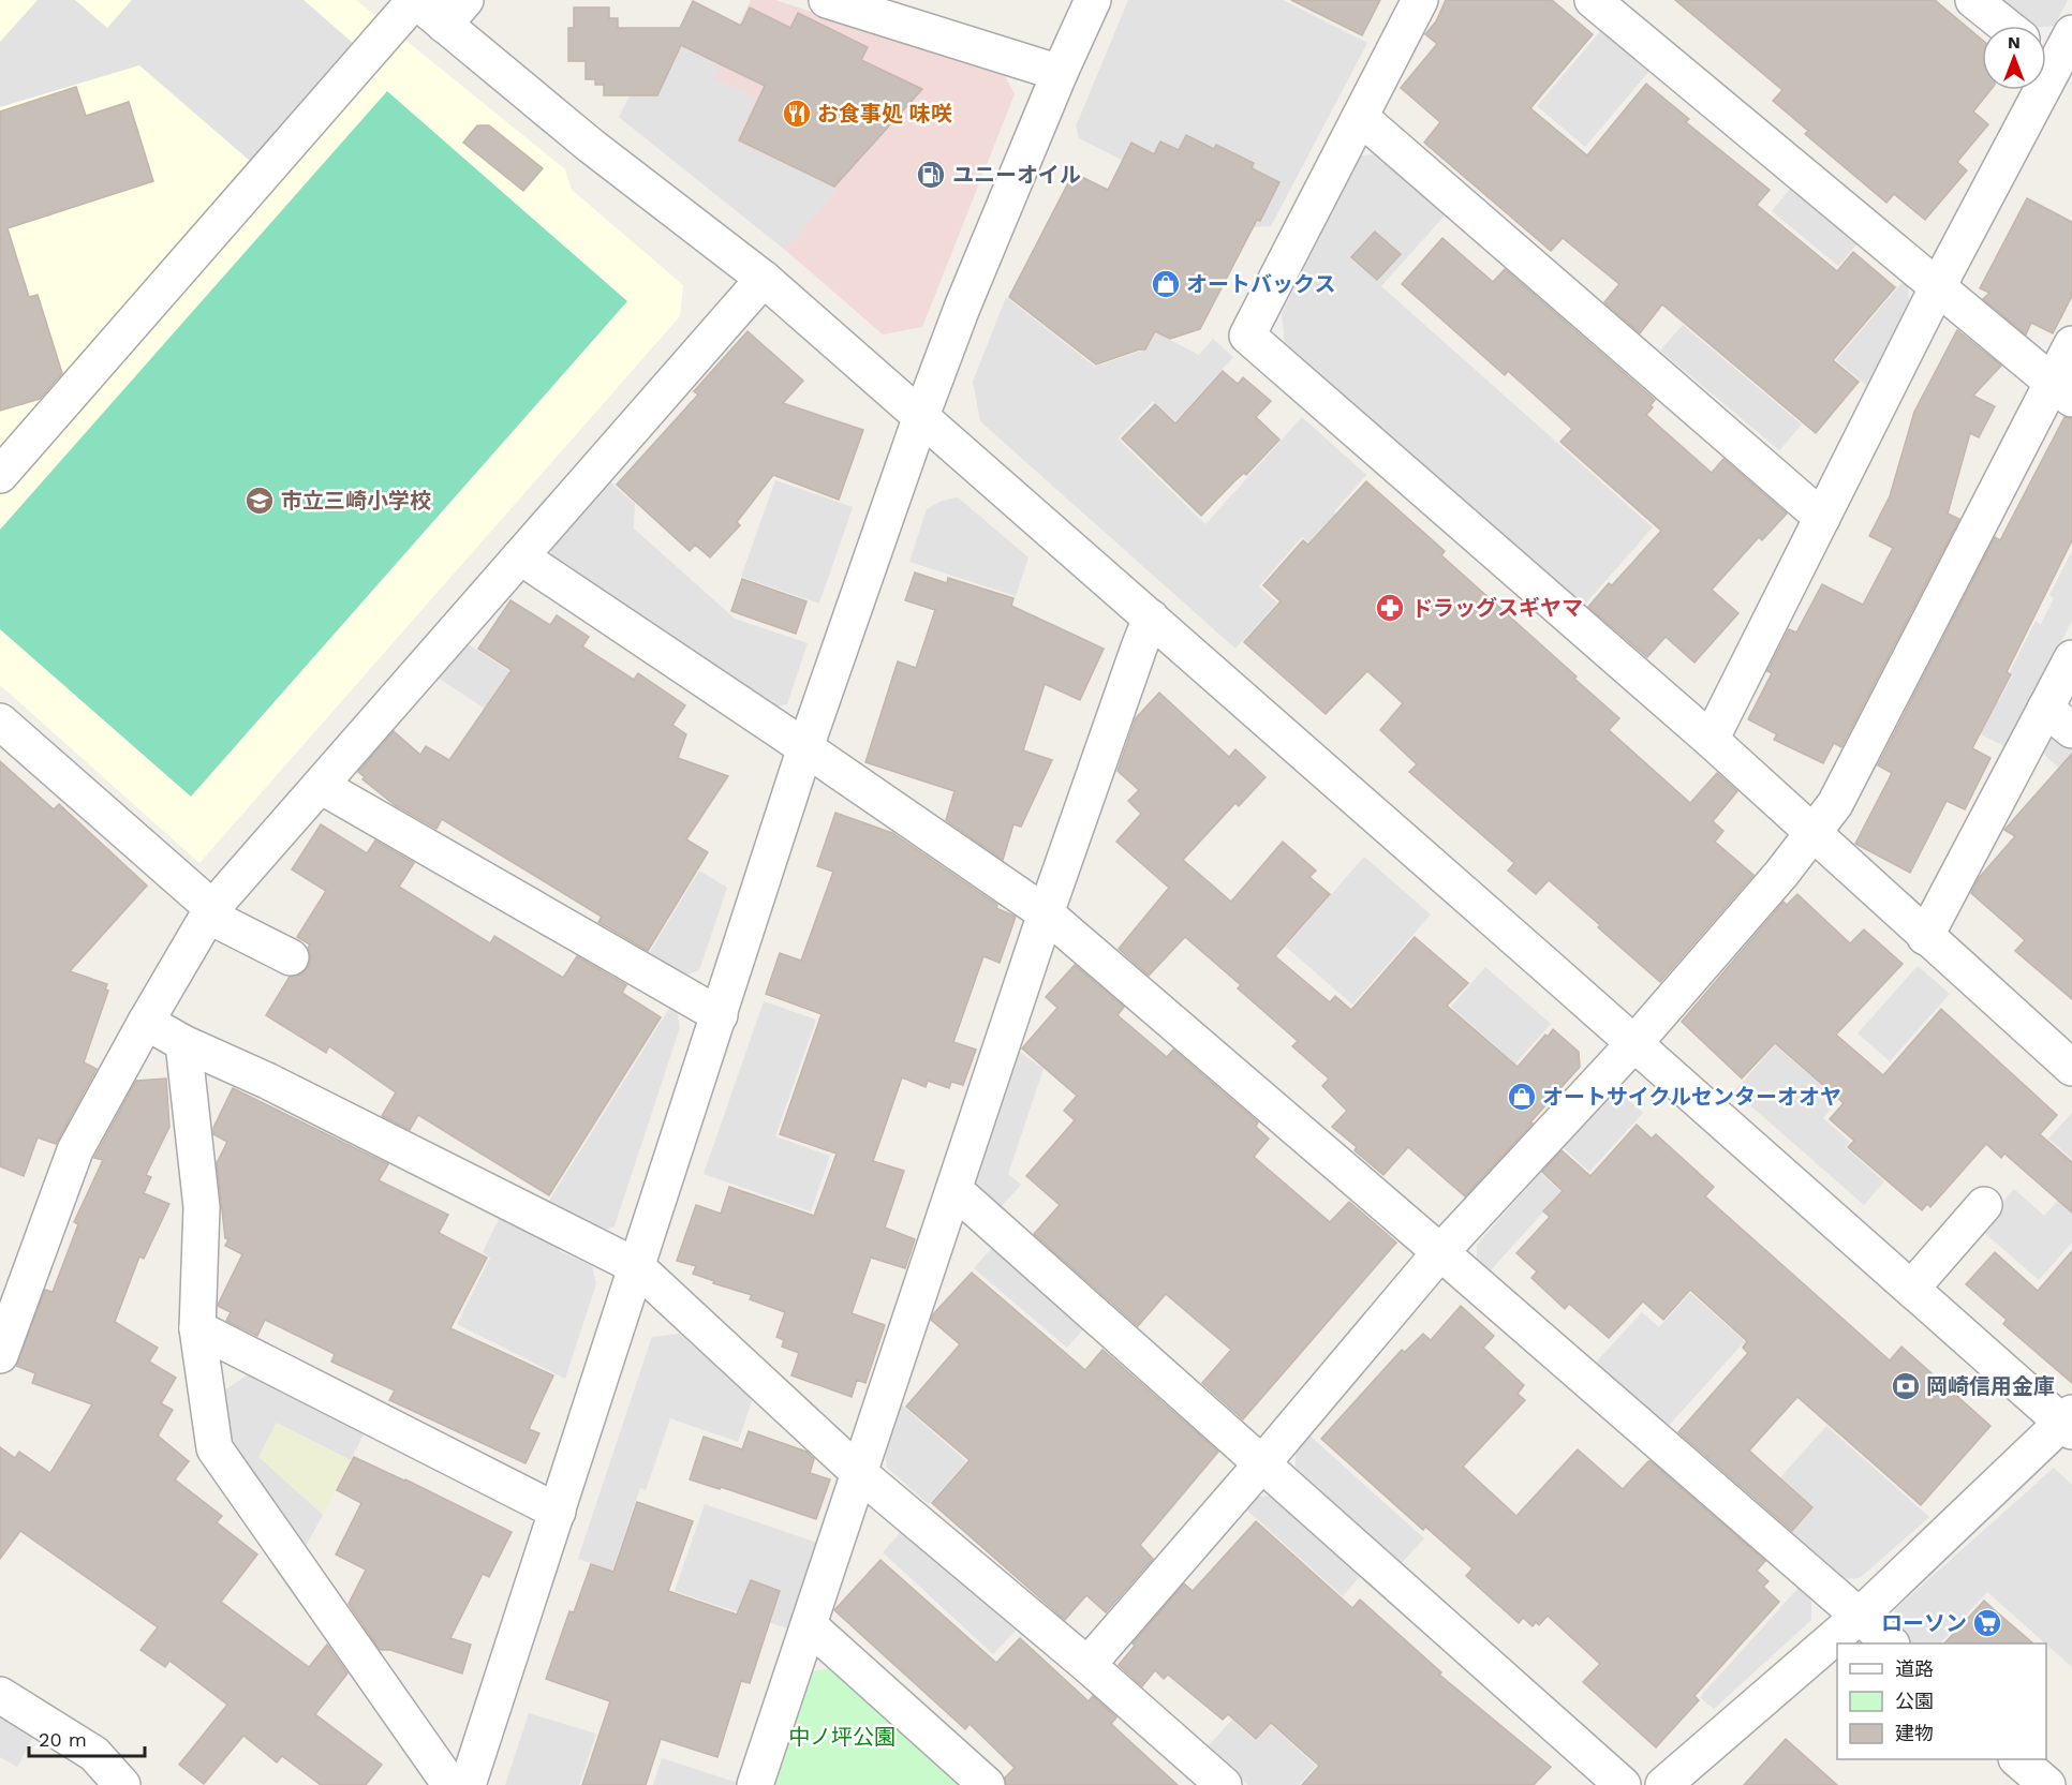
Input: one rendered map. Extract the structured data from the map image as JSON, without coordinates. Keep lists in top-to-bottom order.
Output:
{
  "parks": ["中ノ坪公園"],
  "places": {
    "restaurant": ["お食事処 味咲"],
    "fuel station": ["ユニーオイル"],
    "shop": ["オートバックス", "オートサイクルセンターオオヤ"],
    "school or university": ["市立三崎小学校"],
    "pharmacy": ["ドラッグスギヤマ"],
    "bank": ["岡崎信用金庫"],
    "supermarket": ["ローソン"]
  },
  "legend": ["道路", "公園", "建物"],
  "scale_bar": "20 m",
  "north": "top"
}
